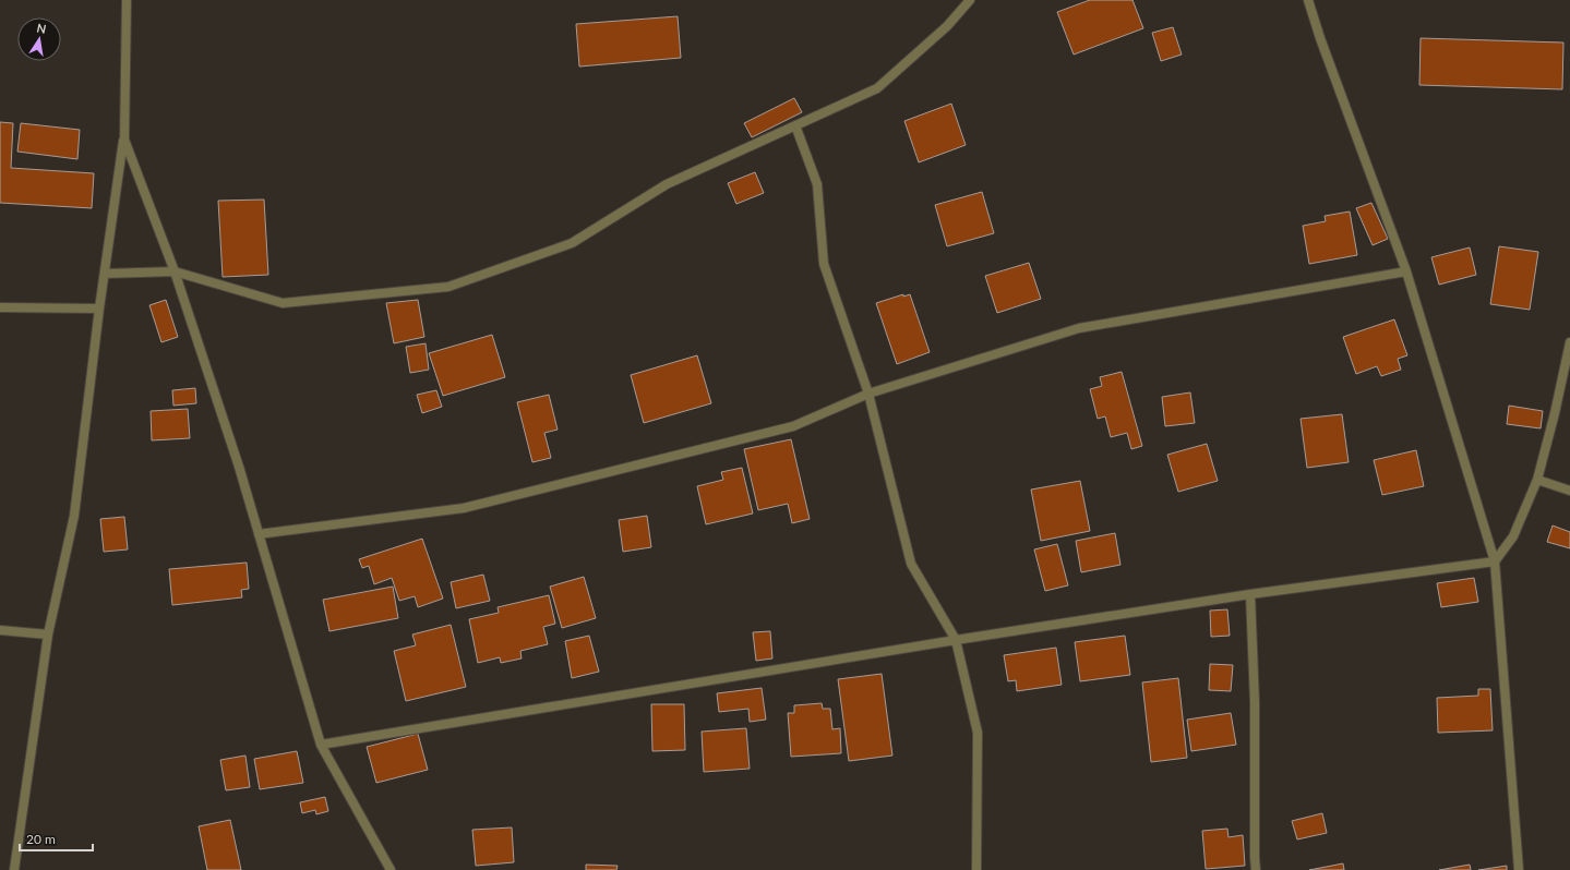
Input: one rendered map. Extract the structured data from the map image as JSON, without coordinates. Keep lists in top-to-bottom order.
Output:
{
  "scale_bar": "20 m",
  "north": "top"
}
